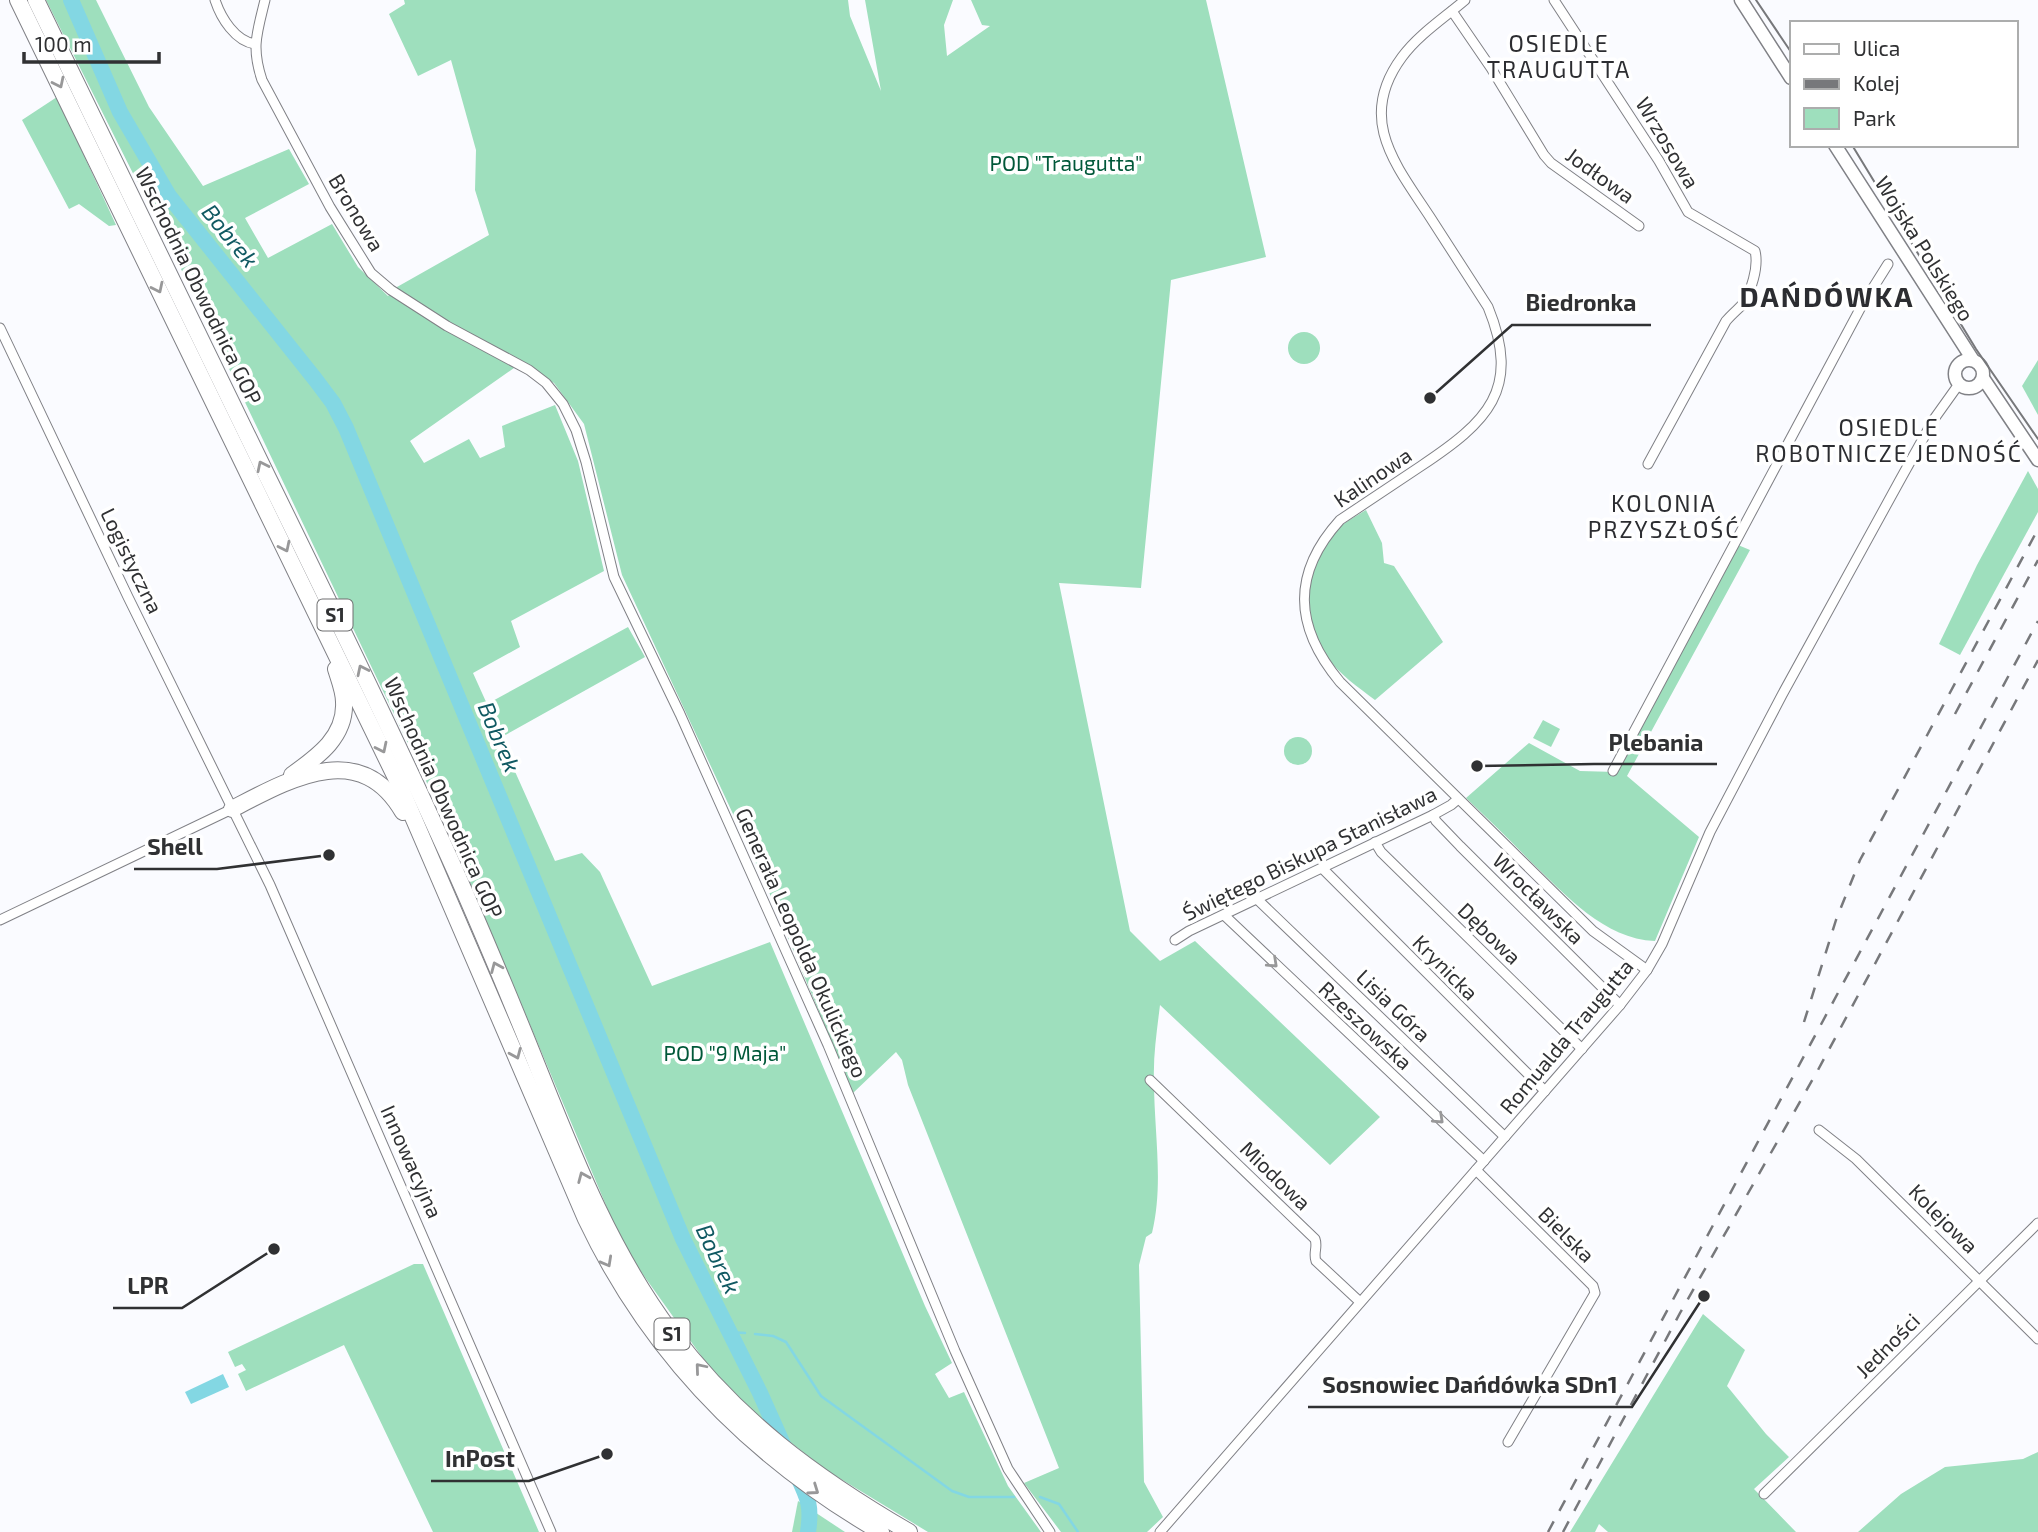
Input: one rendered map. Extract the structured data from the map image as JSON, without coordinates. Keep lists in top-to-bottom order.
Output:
{
  "streets": {
    "highway": ["Wschodnia Obwodnica GOP", "S1"],
    "main road": ["Wojska Polskiego"],
    "street": [
      "Wrzosowa",
      "Jodłowa",
      "Bronowa",
      "Kalinowa",
      "Logistyczna",
      "Świętego Biskupa Stanisława",
      "Wrocławska",
      "Dębowa",
      "Generała Leopolda Okulickiego",
      "Krynicka",
      "Lisia Góra",
      "Rzeszowska",
      "Romualda Traugutta",
      "Innowacyjna",
      "Miodowa",
      "Kolejowa",
      "Bielska",
      "Jedności"
    ]
  },
  "crossings": [
    ["Jodłowa", "Kalinowa"],
    ["Bronowa", "Generała Leopolda Okulickiego"],
    ["Wojska Polskiego", "Romualda Traugutta"],
    ["Kalinowa", "Świętego Biskupa Stanisława"],
    ["Kalinowa", "Romualda Traugutta"],
    ["Logistyczna", "Innowacyjna"],
    ["Świętego Biskupa Stanisława", "Wrocławska"],
    ["Świętego Biskupa Stanisława", "Dębowa"],
    ["Świętego Biskupa Stanisława", "Krynicka"],
    ["Świętego Biskupa Stanisława", "Lisia Góra"],
    ["Świętego Biskupa Stanisława", "Rzeszowska"],
    ["Wrocławska", "Romualda Traugutta"],
    ["Dębowa", "Romualda Traugutta"],
    ["Krynicka", "Romualda Traugutta"],
    ["Lisia Góra", "Romualda Traugutta"],
    ["Rzeszowska", "Romualda Traugutta"],
    ["Romualda Traugutta", "Miodowa"],
    ["Romualda Traugutta", "Bielska"],
    ["Kolejowa", "Jedności"]
  ],
  "one_way": ["Rzeszowska"],
  "districts": [
    "OSIEDLE TRAUGUTTA",
    "DAŃDÓWKA",
    "OSIEDLE ROBOTNICZE JEDNOŚĆ",
    "KOLONIA PRZYSZŁOŚĆ"
  ],
  "water": ["Bobrek"],
  "parks": ["POD \"Traugutta\"", "POD \"9 Maja\""],
  "places": [
    "Biedronka",
    "Plebania",
    "Shell",
    "LPR",
    "Sosnowiec Dańdówka SDn1",
    "InPost"
  ],
  "legend": ["Ulica", "Kolej", "Park"],
  "scale_bar": "100 m"
}
